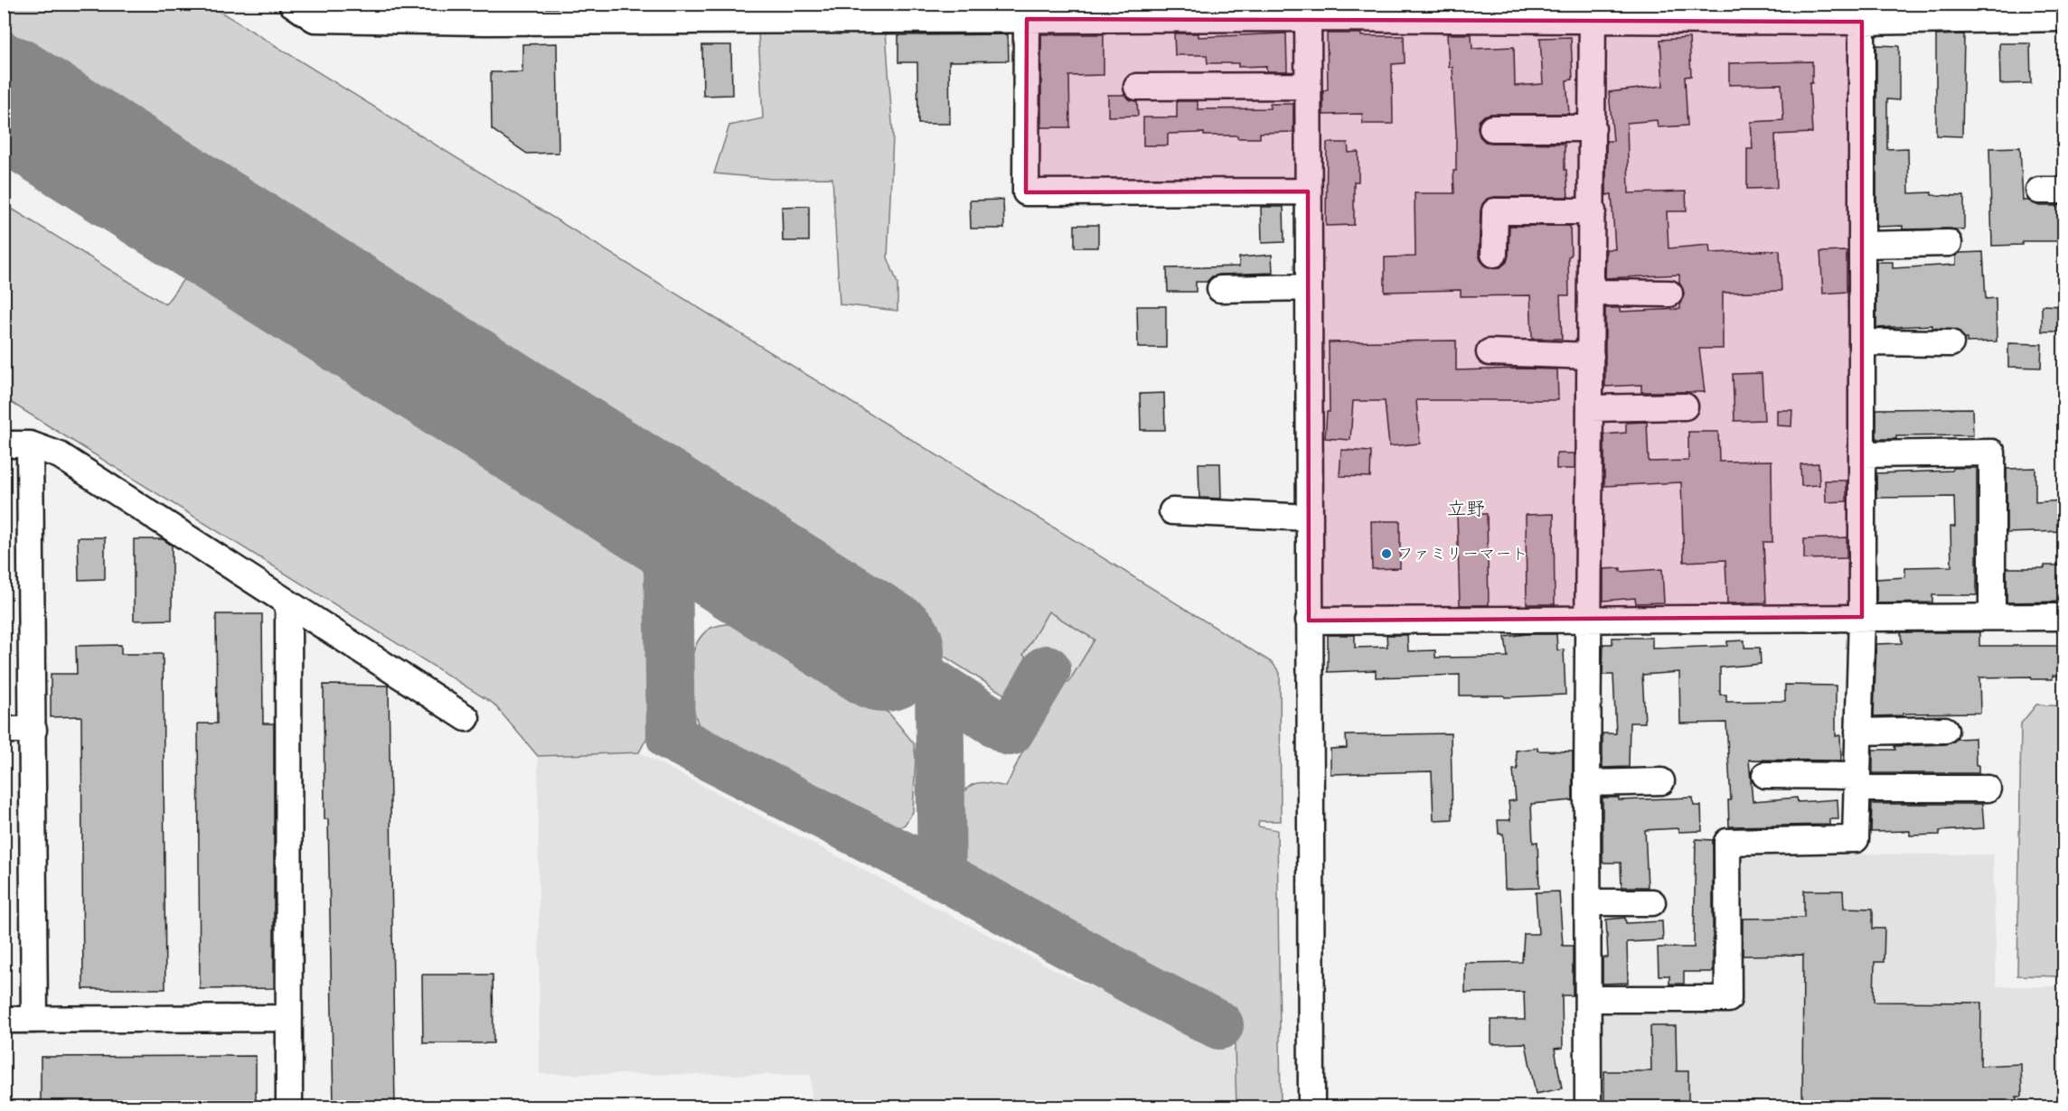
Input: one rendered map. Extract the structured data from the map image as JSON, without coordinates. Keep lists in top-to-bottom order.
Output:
{
  "districts": ["立野"],
  "places": ["ファミリーマート"]
}
